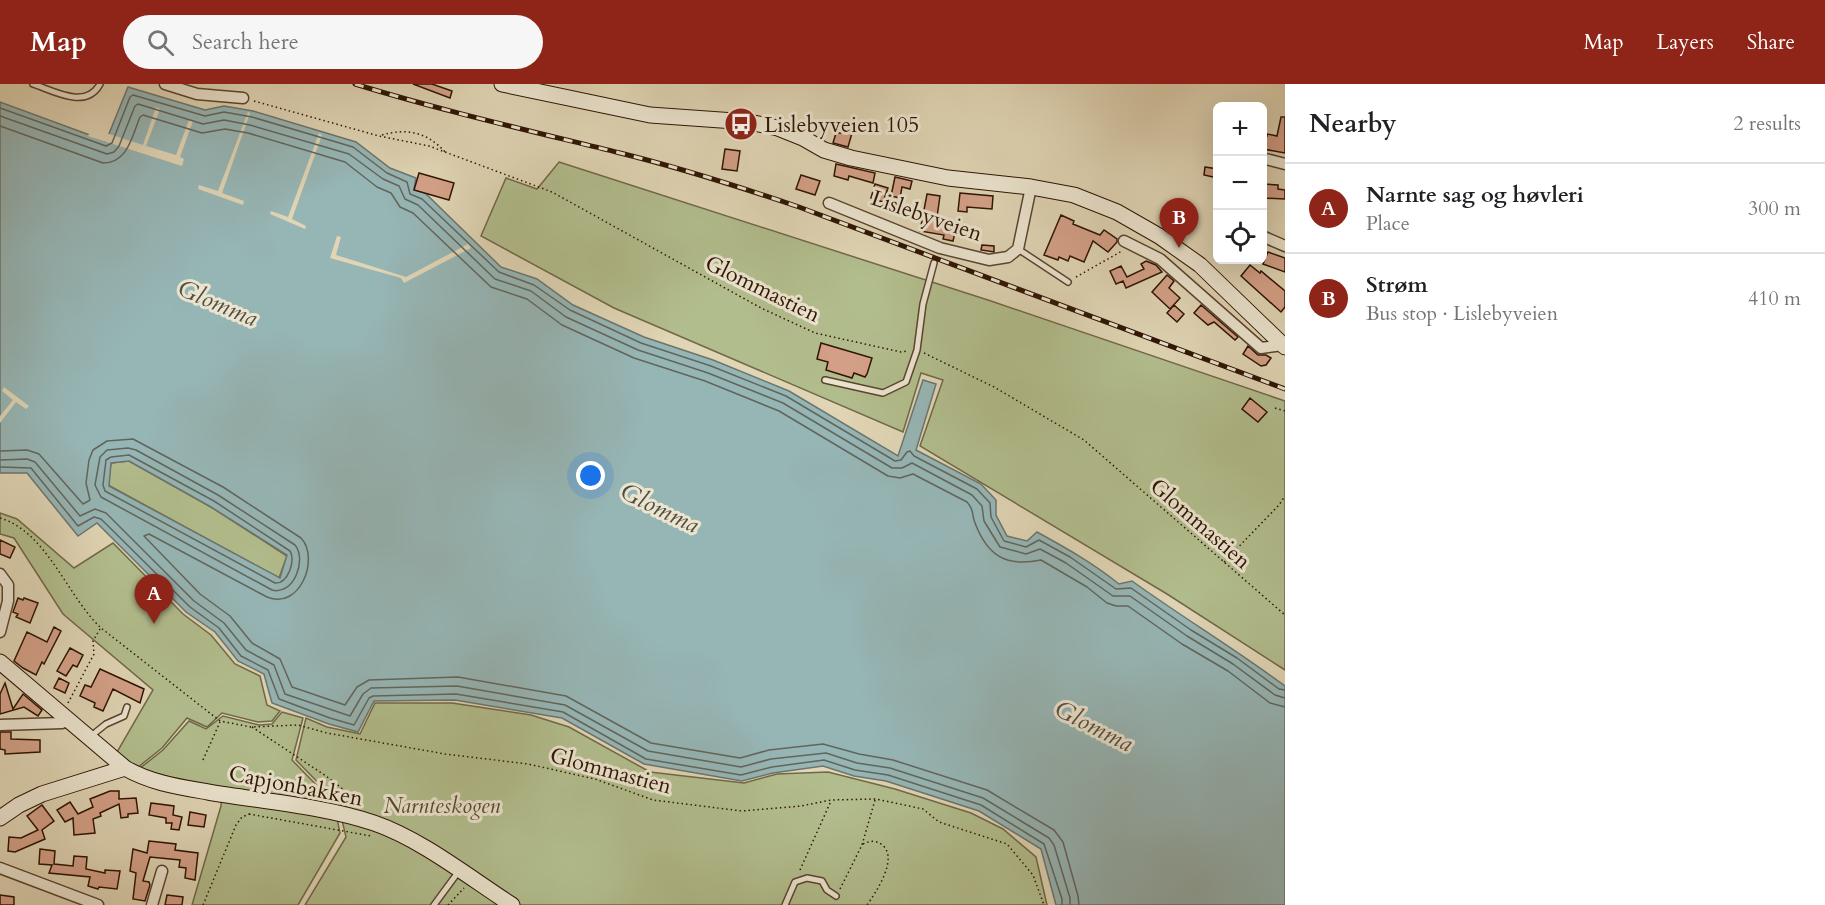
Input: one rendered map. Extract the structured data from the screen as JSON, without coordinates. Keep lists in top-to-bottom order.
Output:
{
  "streets": {
    "street": ["Lislebyveien", "Capjonbakken"],
    "path": ["Glommastien"]
  },
  "water": ["Glomma"],
  "parks": ["Narnteskogen"],
  "places": {
    "bus stop": ["Lislebyveien 105"]
  },
  "page": {
    "header": "Map",
    "search": "Search here",
    "nav": ["Map", "Layers", "Share"],
    "heading": ["Nearby", "2 results"],
    "map_buttons": ["+", "−"],
    "list": [
      {
        "mark": "A",
        "name": "Narnte sag og høvleri",
        "note": "Place",
        "value": "300 m"
      },
      {
        "mark": "B",
        "name": "Strøm",
        "note": "Bus stop · Lislebyveien",
        "value": "410 m"
      }
    ],
    "pins": ["B", "A"]
  }
}
